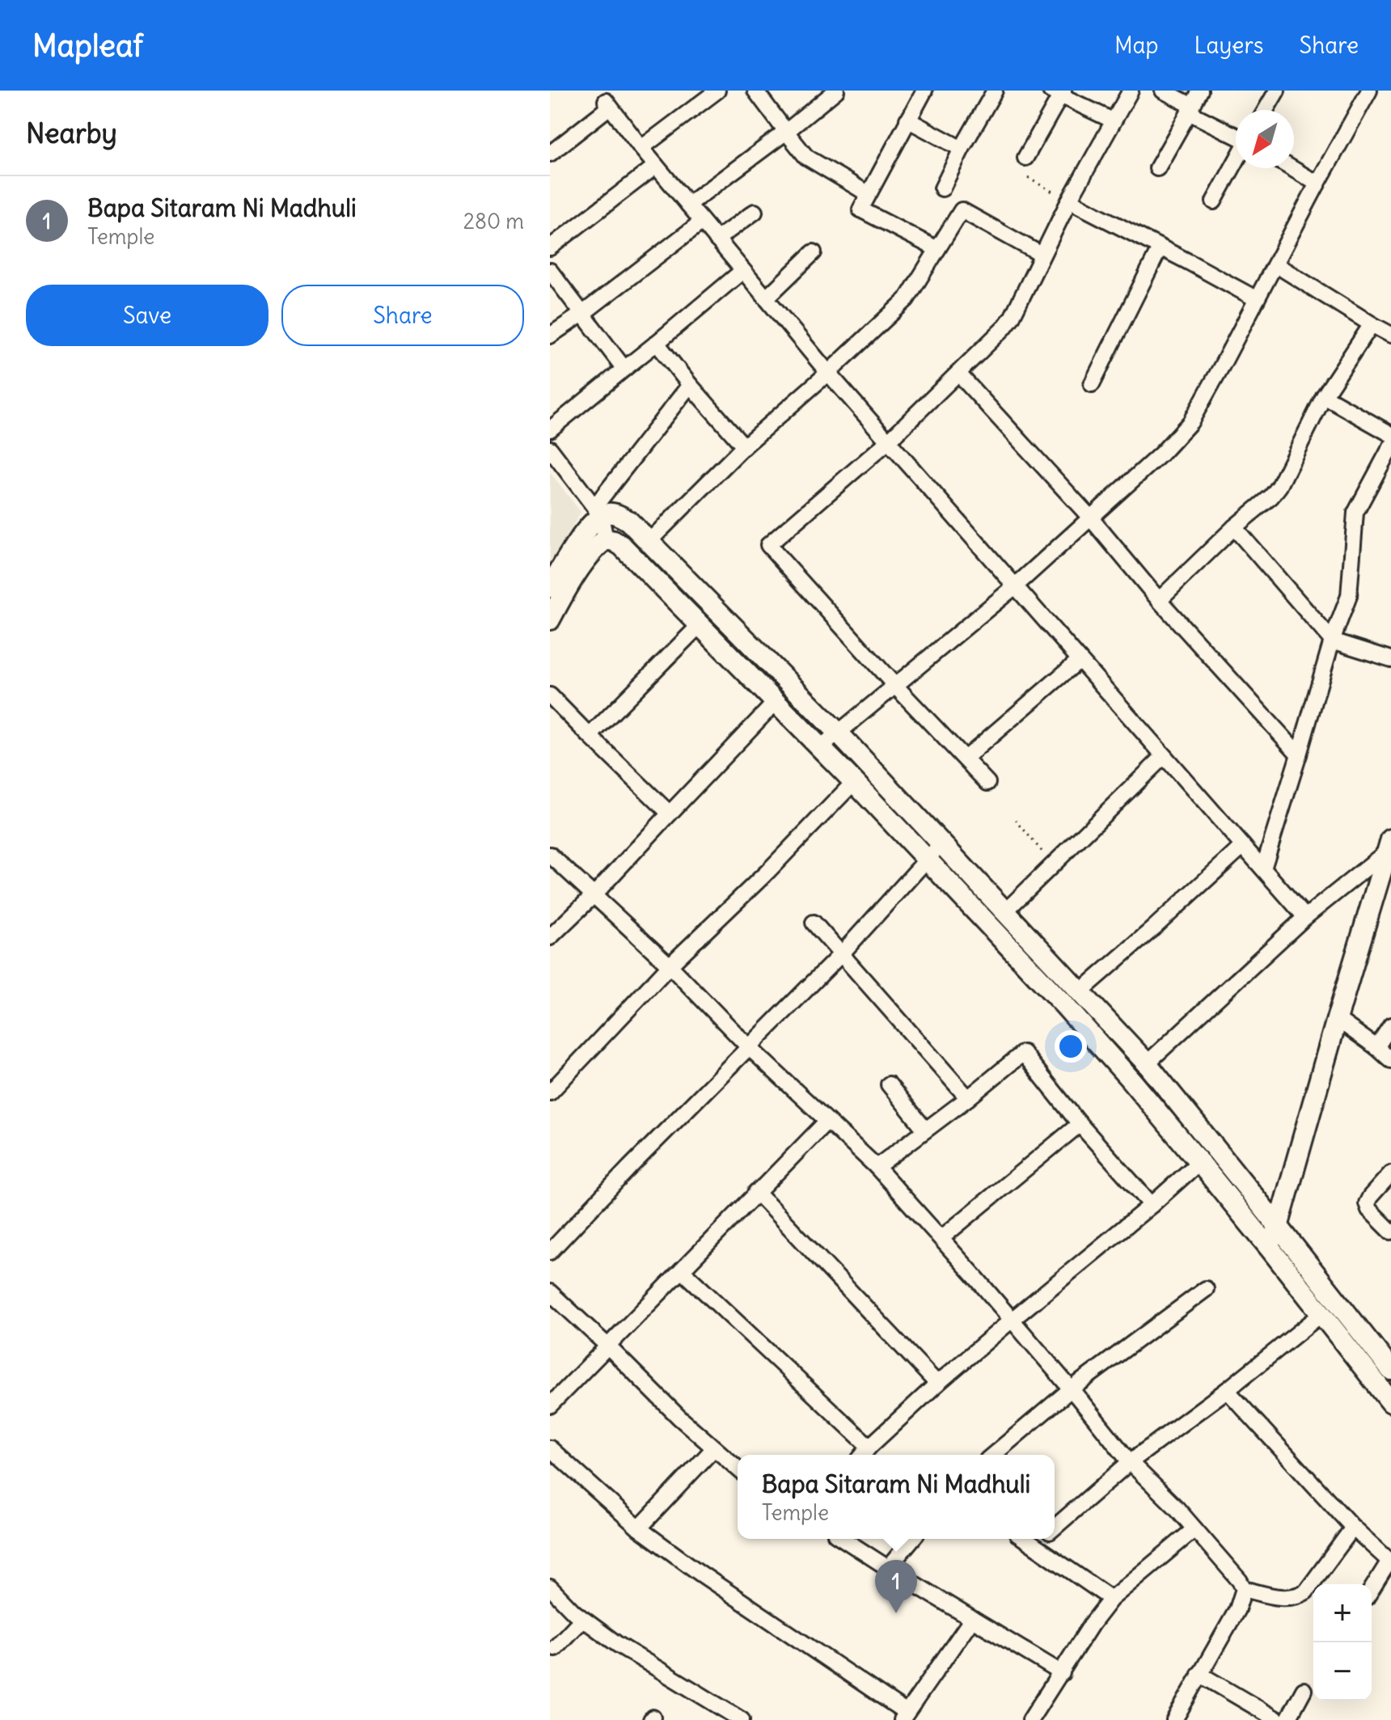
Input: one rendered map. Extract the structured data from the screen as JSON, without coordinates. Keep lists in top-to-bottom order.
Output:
{
  "north": "bottom left",
  "page": {
    "header": "Mapleaf",
    "nav": ["Map", "Layers", "Share"],
    "heading": "Nearby",
    "list": [
      {
        "mark": "1",
        "name": "Bapa Sitaram Ni Madhuli",
        "note": "Temple",
        "value": "280 m"
      }
    ],
    "buttons": ["Save", "Share"],
    "popup": ["Bapa Sitaram Ni Madhuli", "Temple"],
    "pins": "1",
    "map_buttons": ["+", "−"]
  }
}
